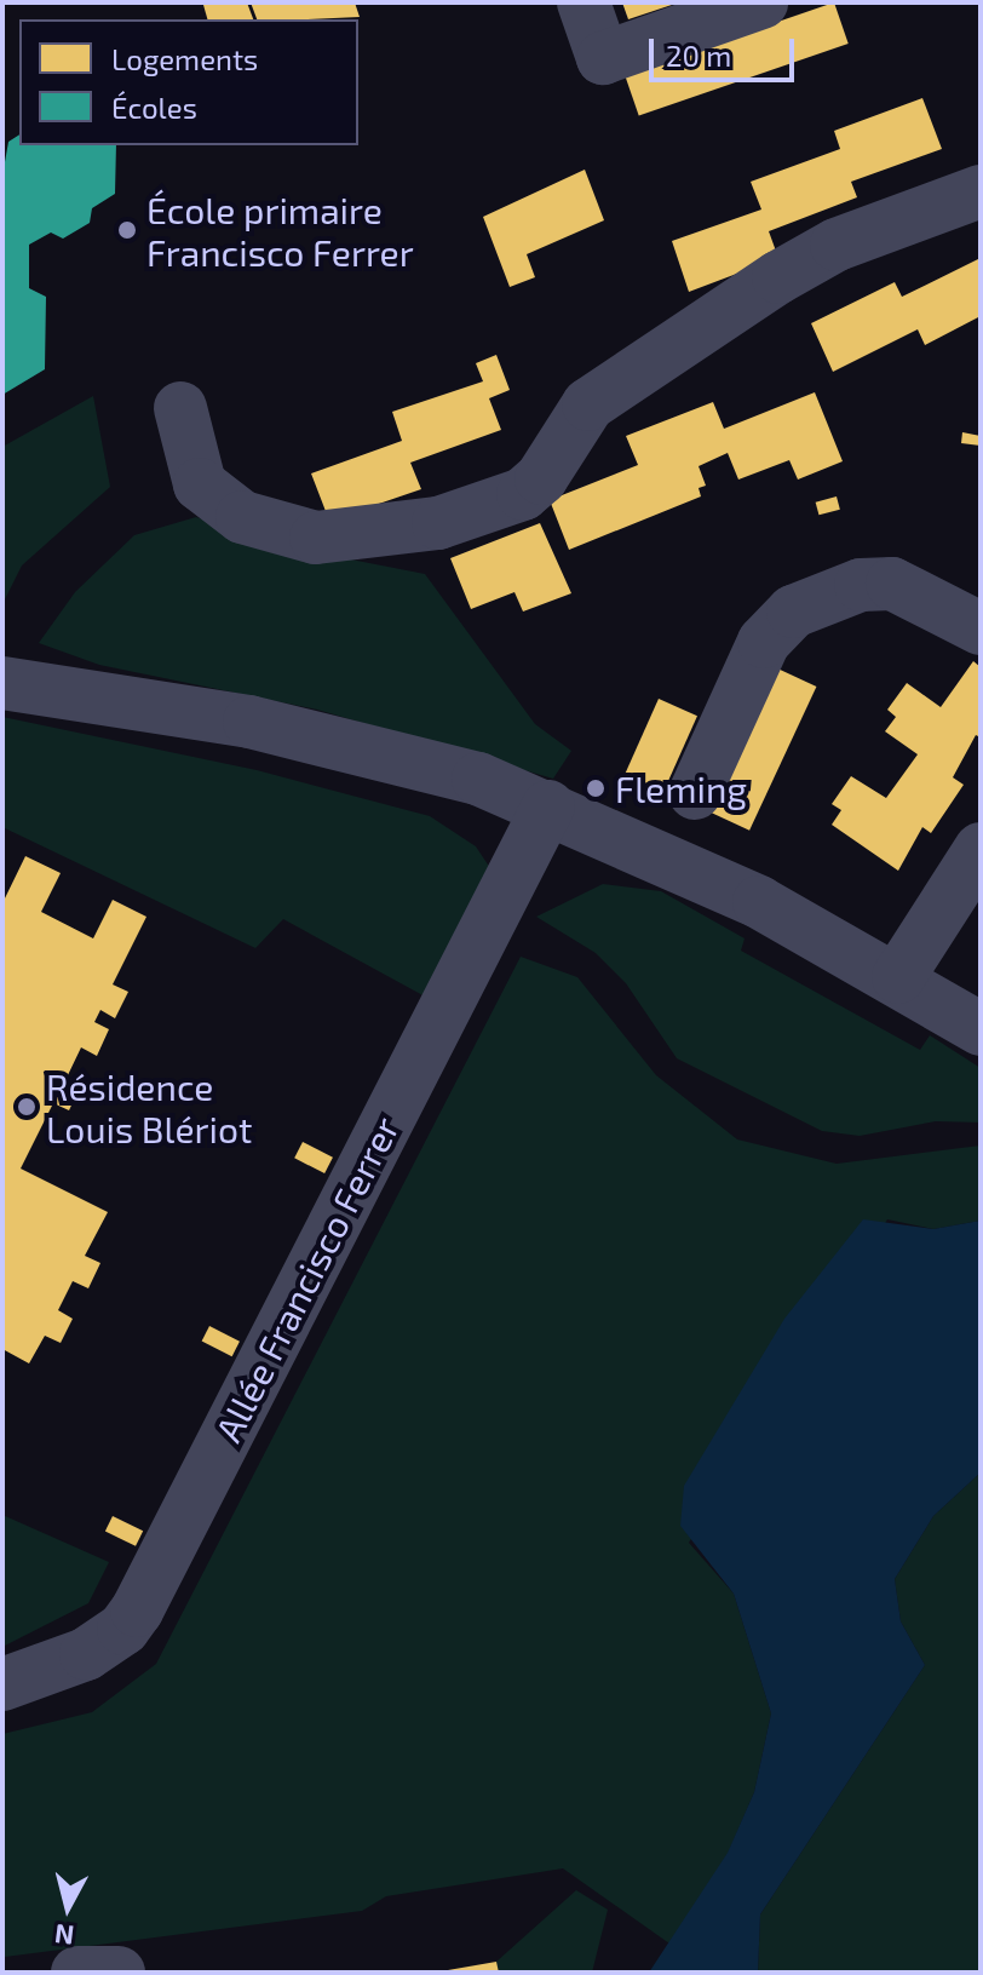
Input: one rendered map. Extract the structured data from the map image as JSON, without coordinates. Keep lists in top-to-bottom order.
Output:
{
  "streets": {
    "street": ["Allée Francisco Ferrer"]
  },
  "places": ["École primaire Francisco Ferrer", "Fleming", "Résidence Louis Blériot"],
  "legend": ["Logements", "Écoles"],
  "scale_bar": "20 m",
  "north": "bottom"
}
